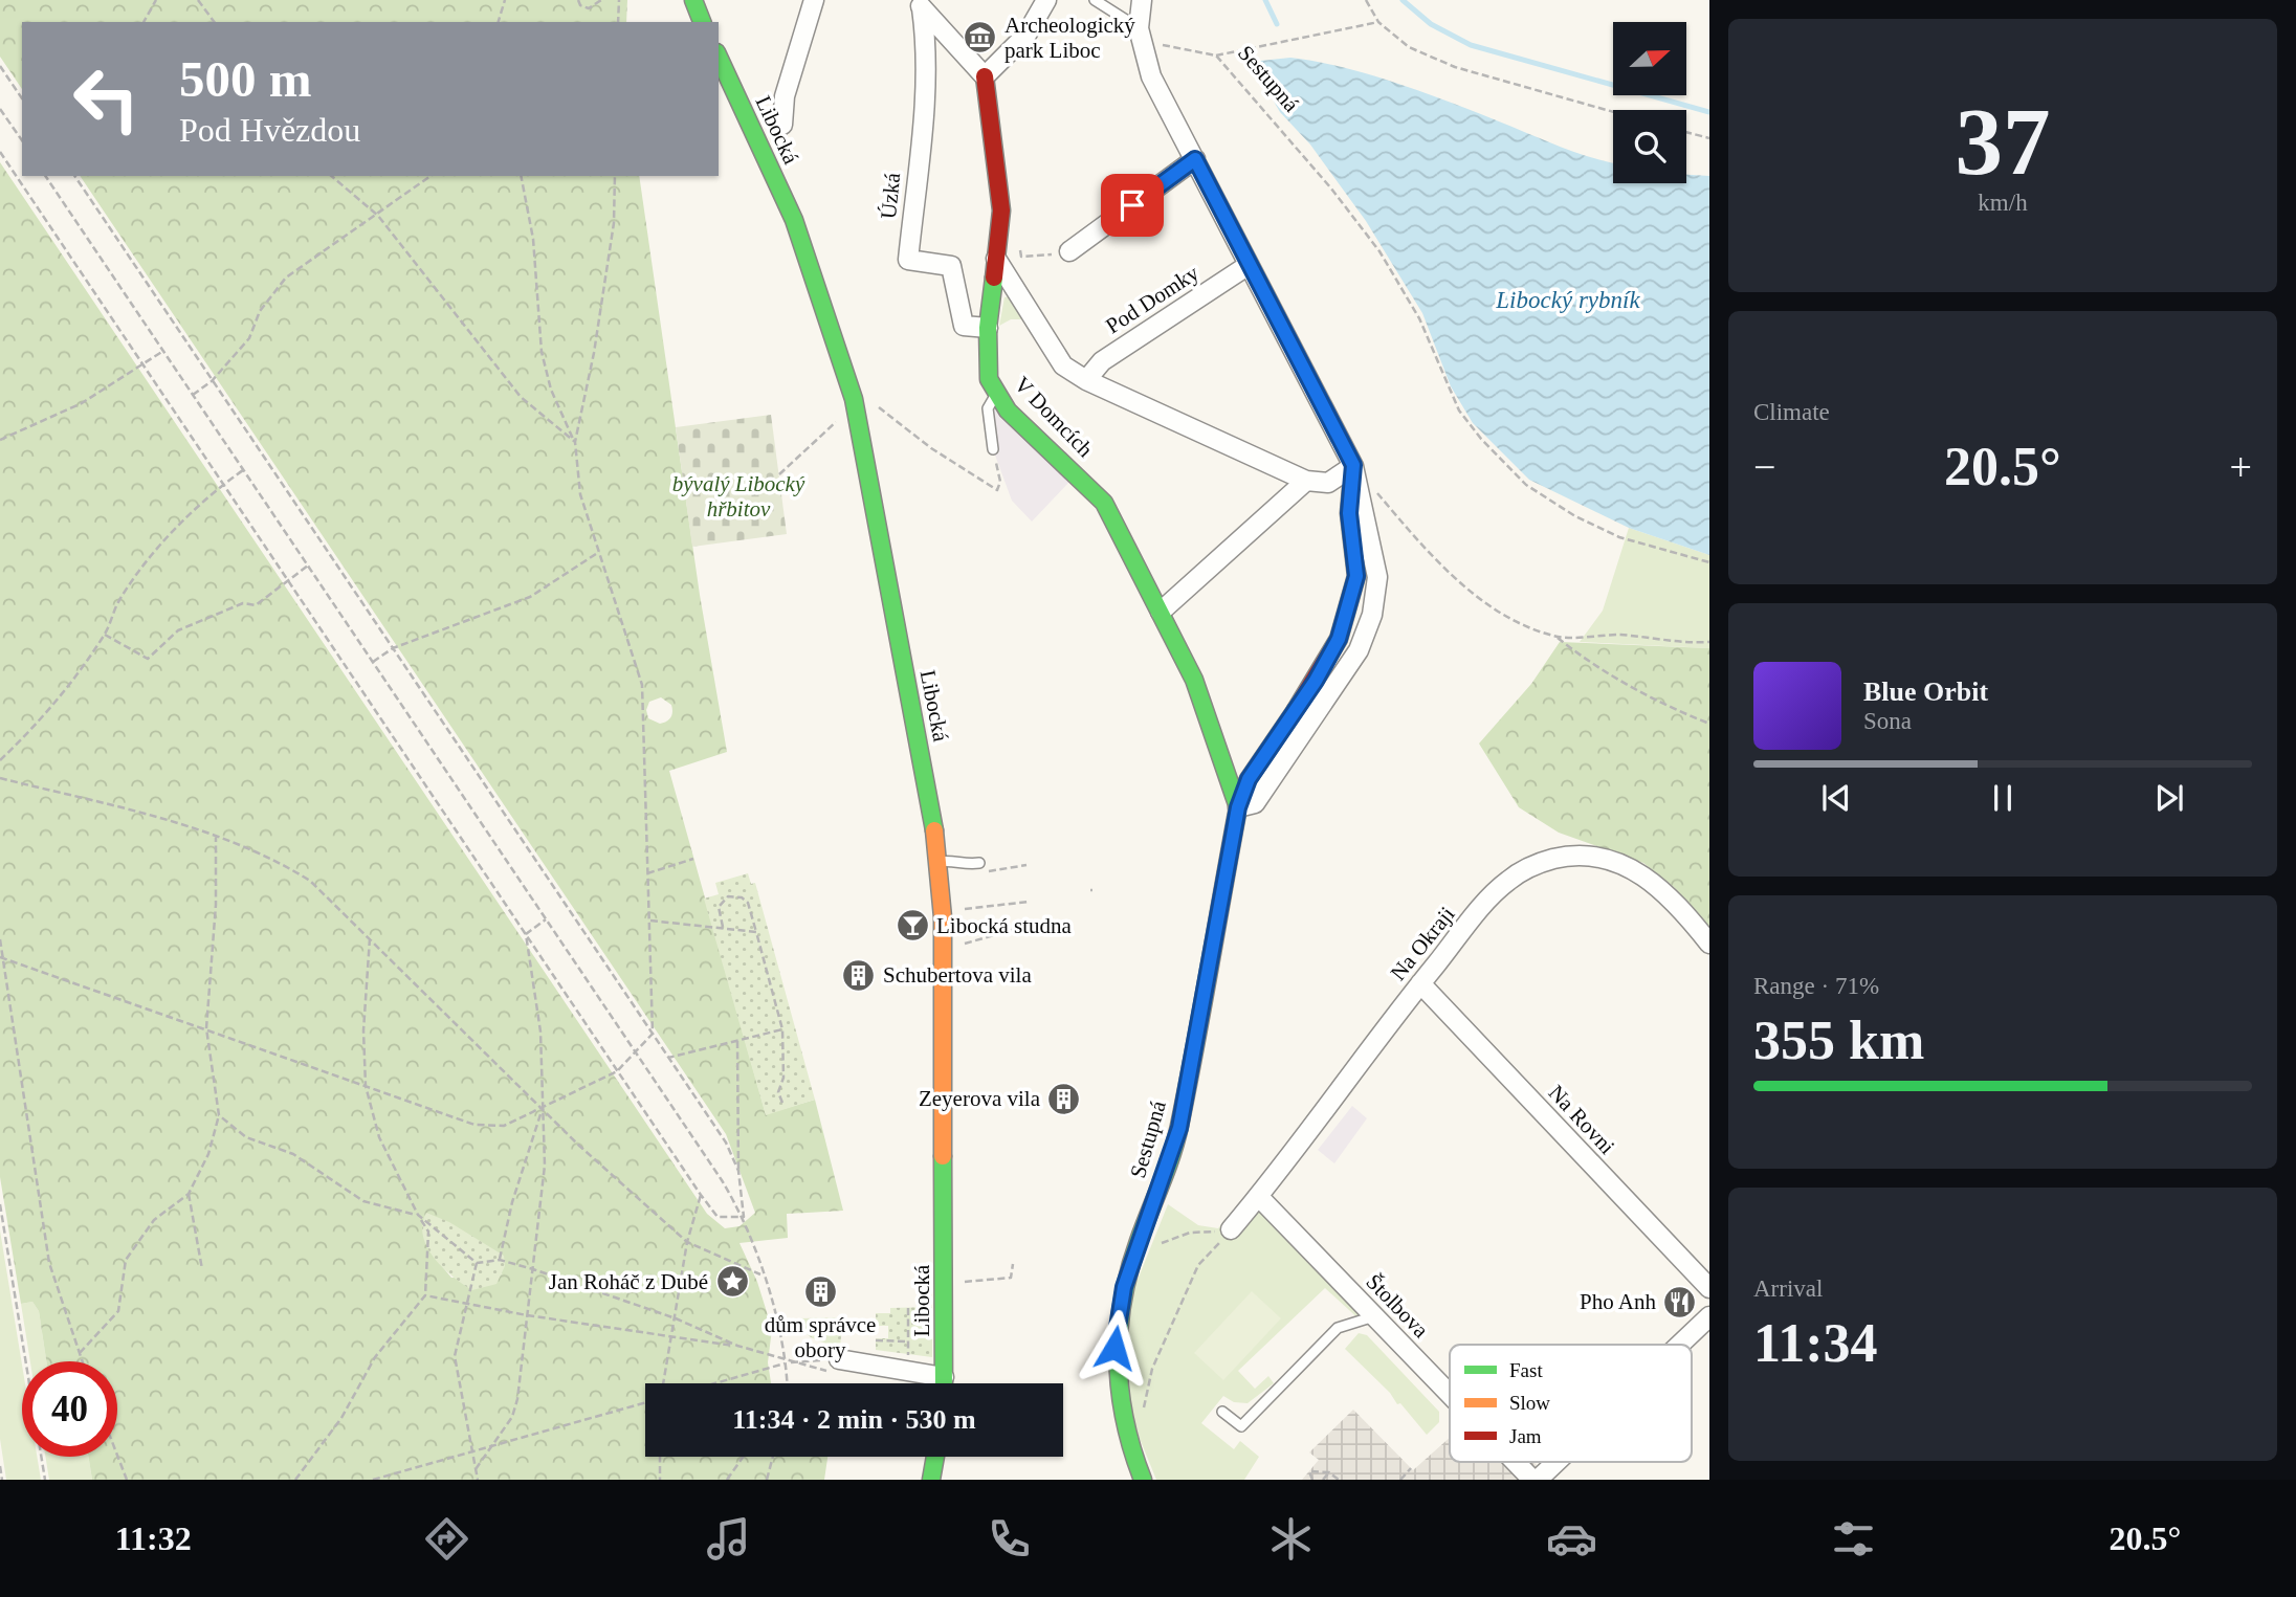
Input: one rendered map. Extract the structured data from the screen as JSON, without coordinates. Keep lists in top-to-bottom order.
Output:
{
  "streets": {
    "street": [
      "Sestupná",
      "Libocká",
      "Úzká",
      "Pod Domky",
      "V Domcích",
      "Na Okraji",
      "Na Rovni",
      "Štolbova"
    ]
  },
  "crossings": [
    ["Sestupná", "V Domcích"],
    ["Úzká", "V Domcích"],
    ["Na Okraji", "Na Rovni"],
    ["Na Okraji", "Štolbova"]
  ],
  "water": ["Libocký rybník"],
  "parks": ["bývalý Libocký hřbitov"],
  "places": {
    "museum": ["Archeologický park Liboc"],
    "bar": ["Libocká studna"],
    "building": ["Schubertova vila", "Zeyerova vila", "dům správce obory"],
    "place": ["Jan Roháč z Dubé"],
    "restaurant": ["Pho Anh"]
  },
  "legend": ["Fast", "Slow", "Jam"],
  "north": "right",
  "page": {
    "tile": [
      ["37", "km/h"],
      "Climate",
      ["Range · 71%", "355 km"],
      ["Arrival", "11:34"]
    ],
    "turn": ["500 m", "Pod Hvězdou"],
    "heat": ["−", "20.5°", "+"],
    "song": ["Blue Orbit", "Sona"],
    "limit": "40",
    "trip": "11:34 · 2 min · 530 m",
    "tabs": ["11:32", "20.5°"]
  }
}
